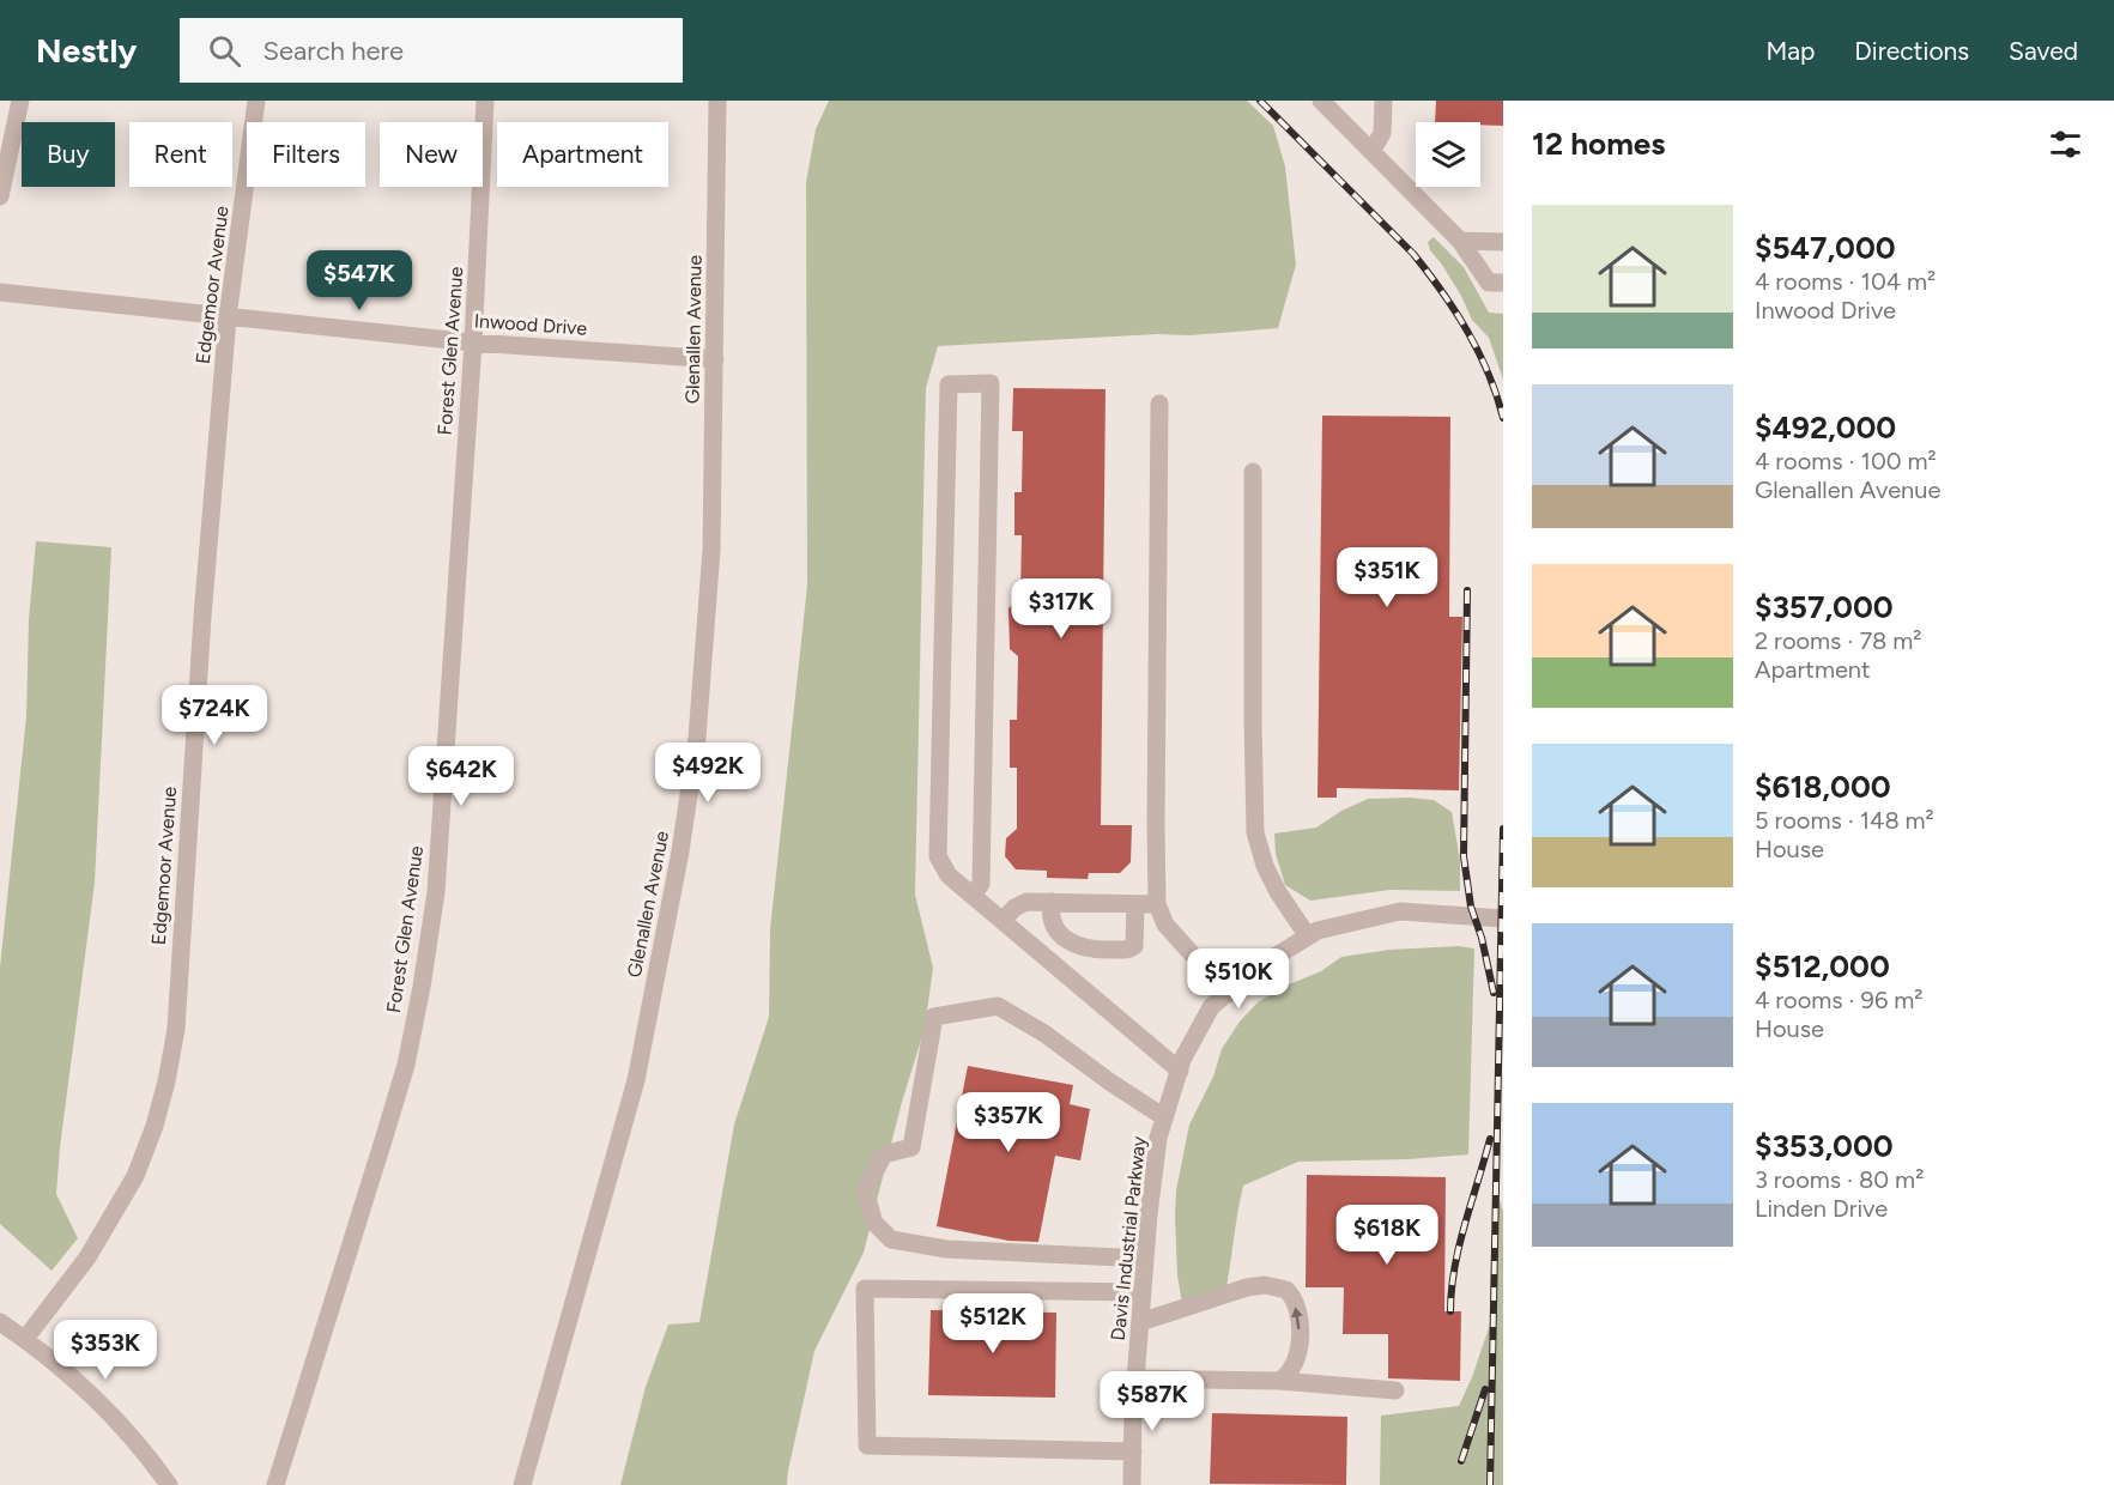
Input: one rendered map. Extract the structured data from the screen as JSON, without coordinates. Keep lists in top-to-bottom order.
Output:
{
  "streets": {
    "street": [
      "Edgemoor Avenue",
      "Inwood Drive",
      "Glenallen Avenue",
      "Forest Glen Avenue",
      "Davis Industrial Parkway"
    ]
  },
  "crossings": [
    ["Edgemoor Avenue", "Inwood Drive"],
    ["Inwood Drive", "Glenallen Avenue"],
    ["Inwood Drive", "Forest Glen Avenue"]
  ],
  "page": {
    "header": "Nestly",
    "search": "Search here",
    "nav": ["Map", "Directions", "Saved"],
    "heading": "12 homes",
    "chip": [
      "Buy",
      "Rent",
      "Filters",
      "New",
      "Apartment"
    ],
    "list": [
      {
        "name": "$547,000",
        "note": "4 rooms · 104 m² · Inwood Drive"
      },
      {
        "name": "$492,000",
        "note": "4 rooms · 100 m² · Glenallen Avenue"
      },
      {
        "name": "$357,000",
        "note": "2 rooms · 78 m² · Apartment"
      },
      {
        "name": "$618,000",
        "note": "5 rooms · 148 m² · House"
      },
      {
        "name": "$512,000",
        "note": "4 rooms · 96 m² · House"
      },
      {
        "name": "$353,000",
        "note": "3 rooms · 80 m² · Linden Drive"
      }
    ],
    "price": [
      "$547K",
      "$351K",
      "$317K",
      "$724K",
      "$492K",
      "$642K",
      "$510K",
      "$357K",
      "$618K",
      "$512K",
      "$353K",
      "$587K"
    ]
  }
}
